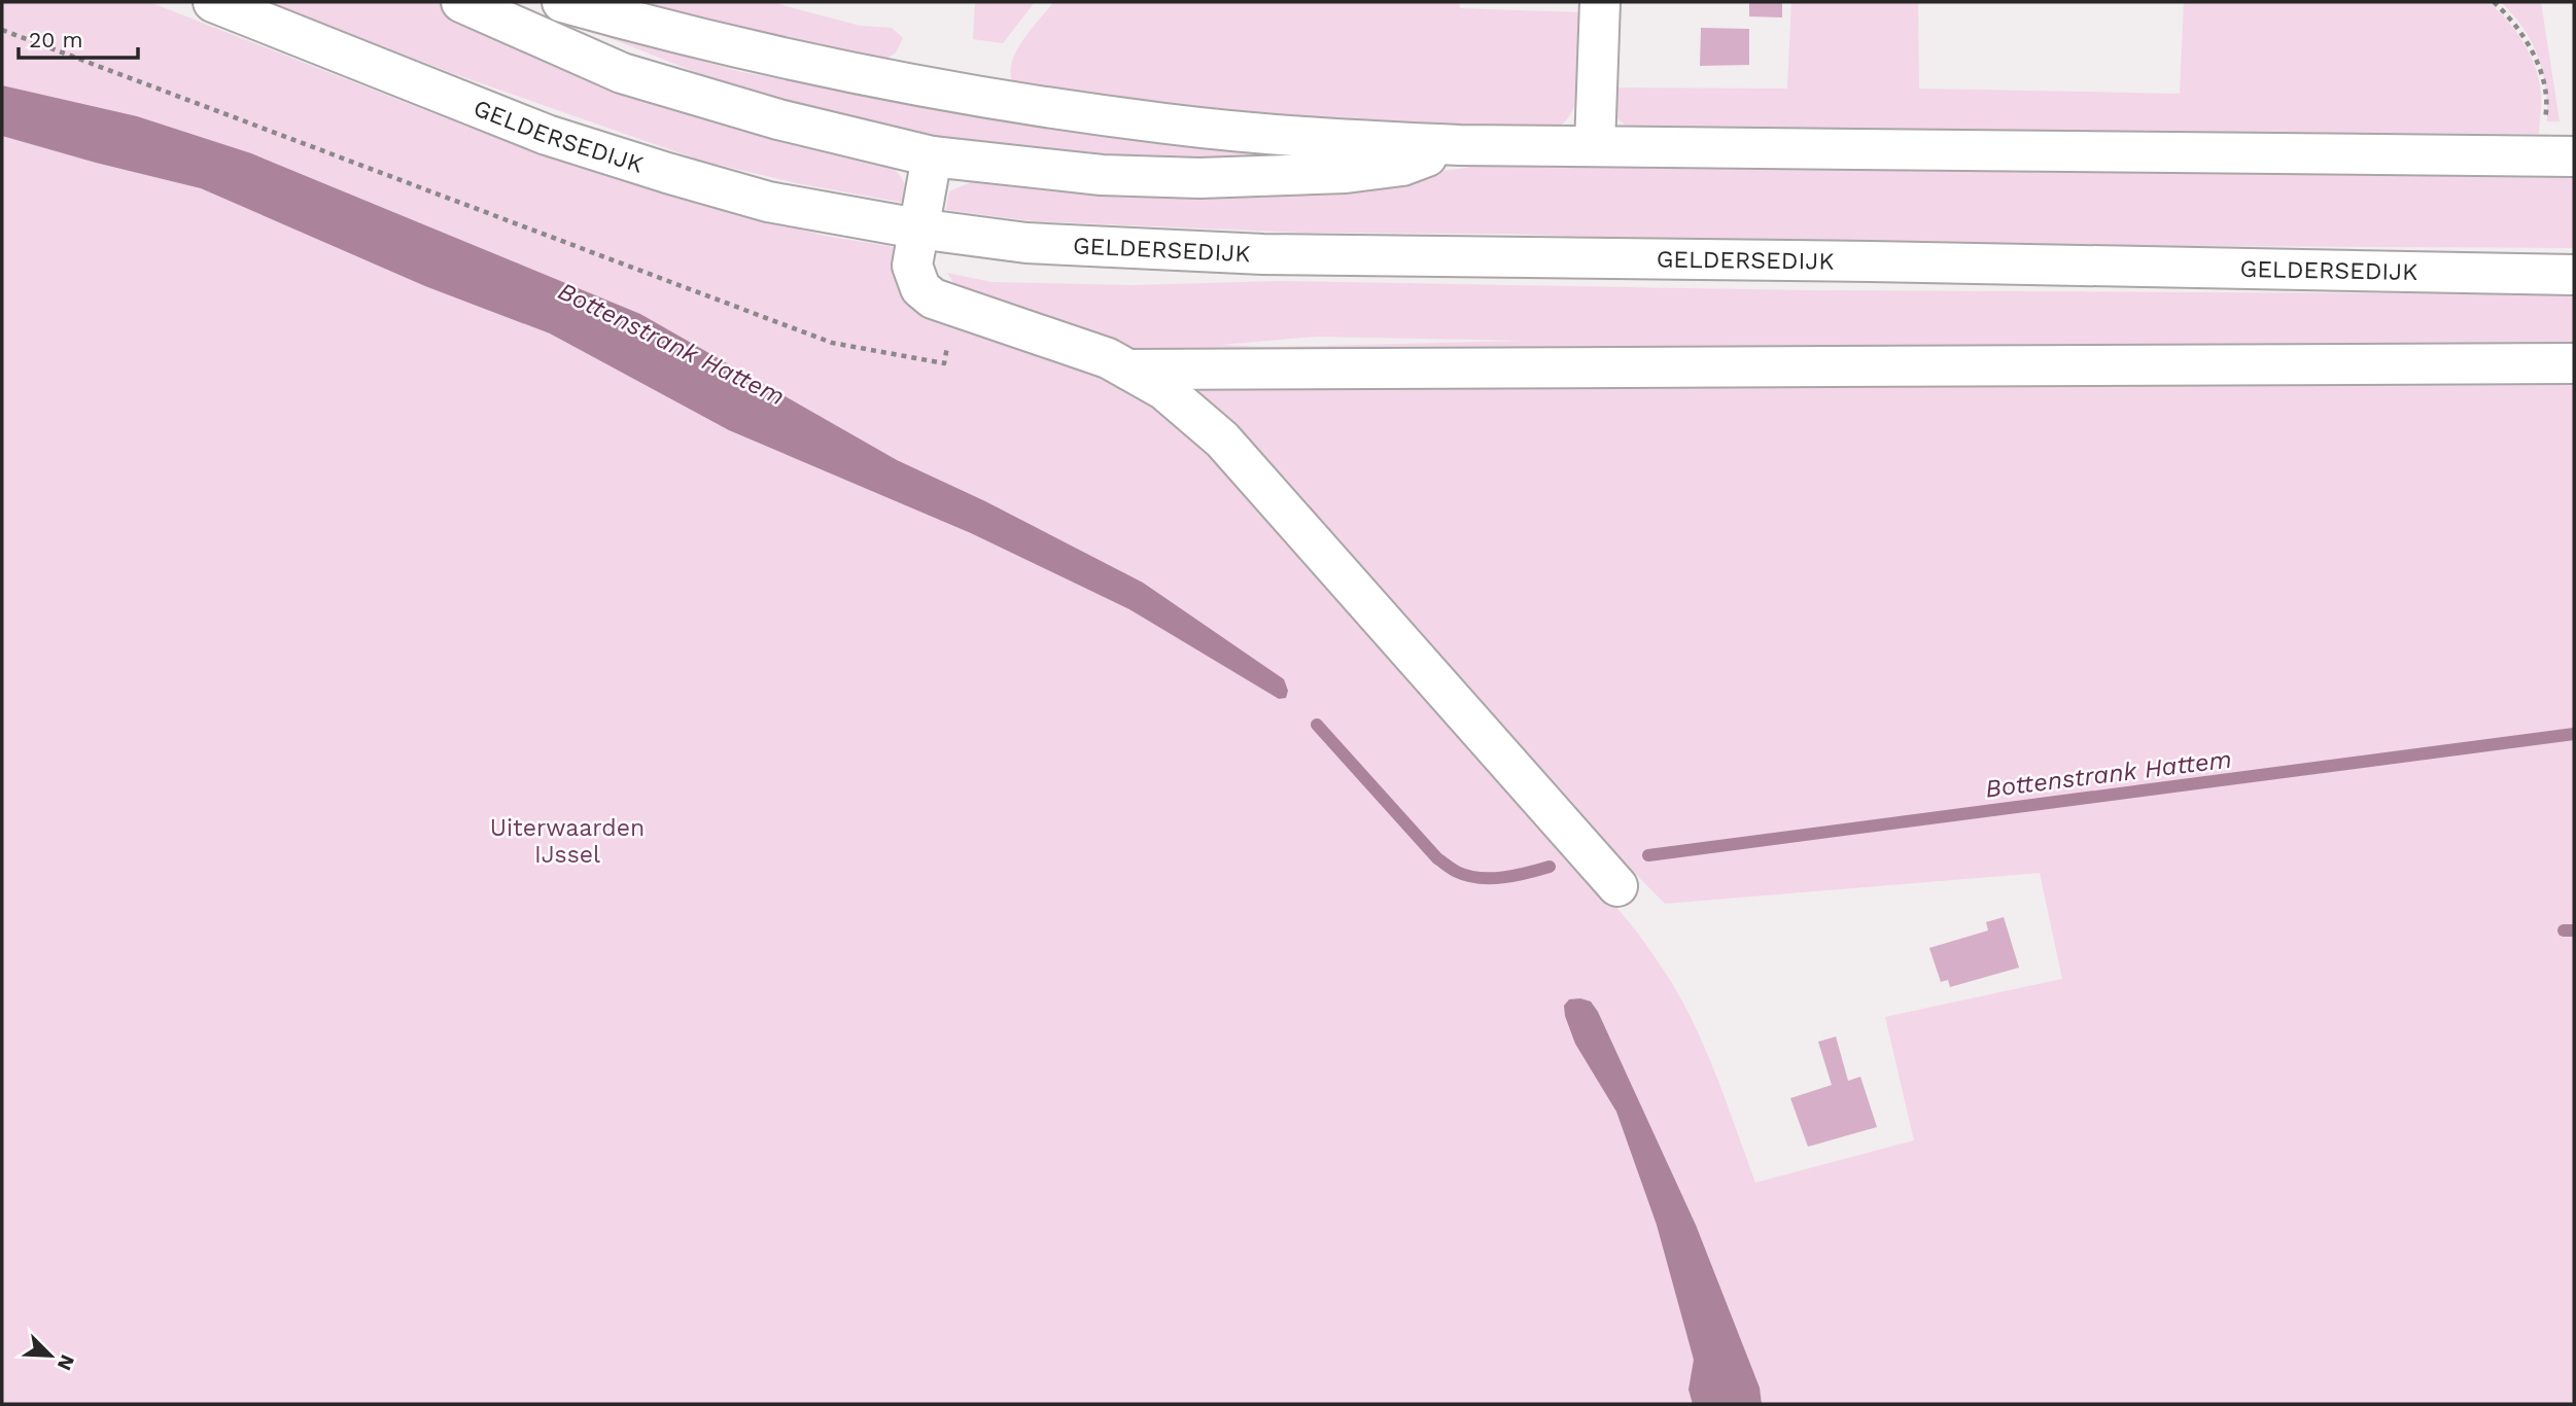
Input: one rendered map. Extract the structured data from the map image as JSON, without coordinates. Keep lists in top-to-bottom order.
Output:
{
  "streets": {
    "street": ["GELDERSEDIJK"]
  },
  "water": ["Bottenstrank Hattem"],
  "parks": ["Uiterwaarden IJssel"],
  "scale_bar": "20 m",
  "north": "bottom right"
}
